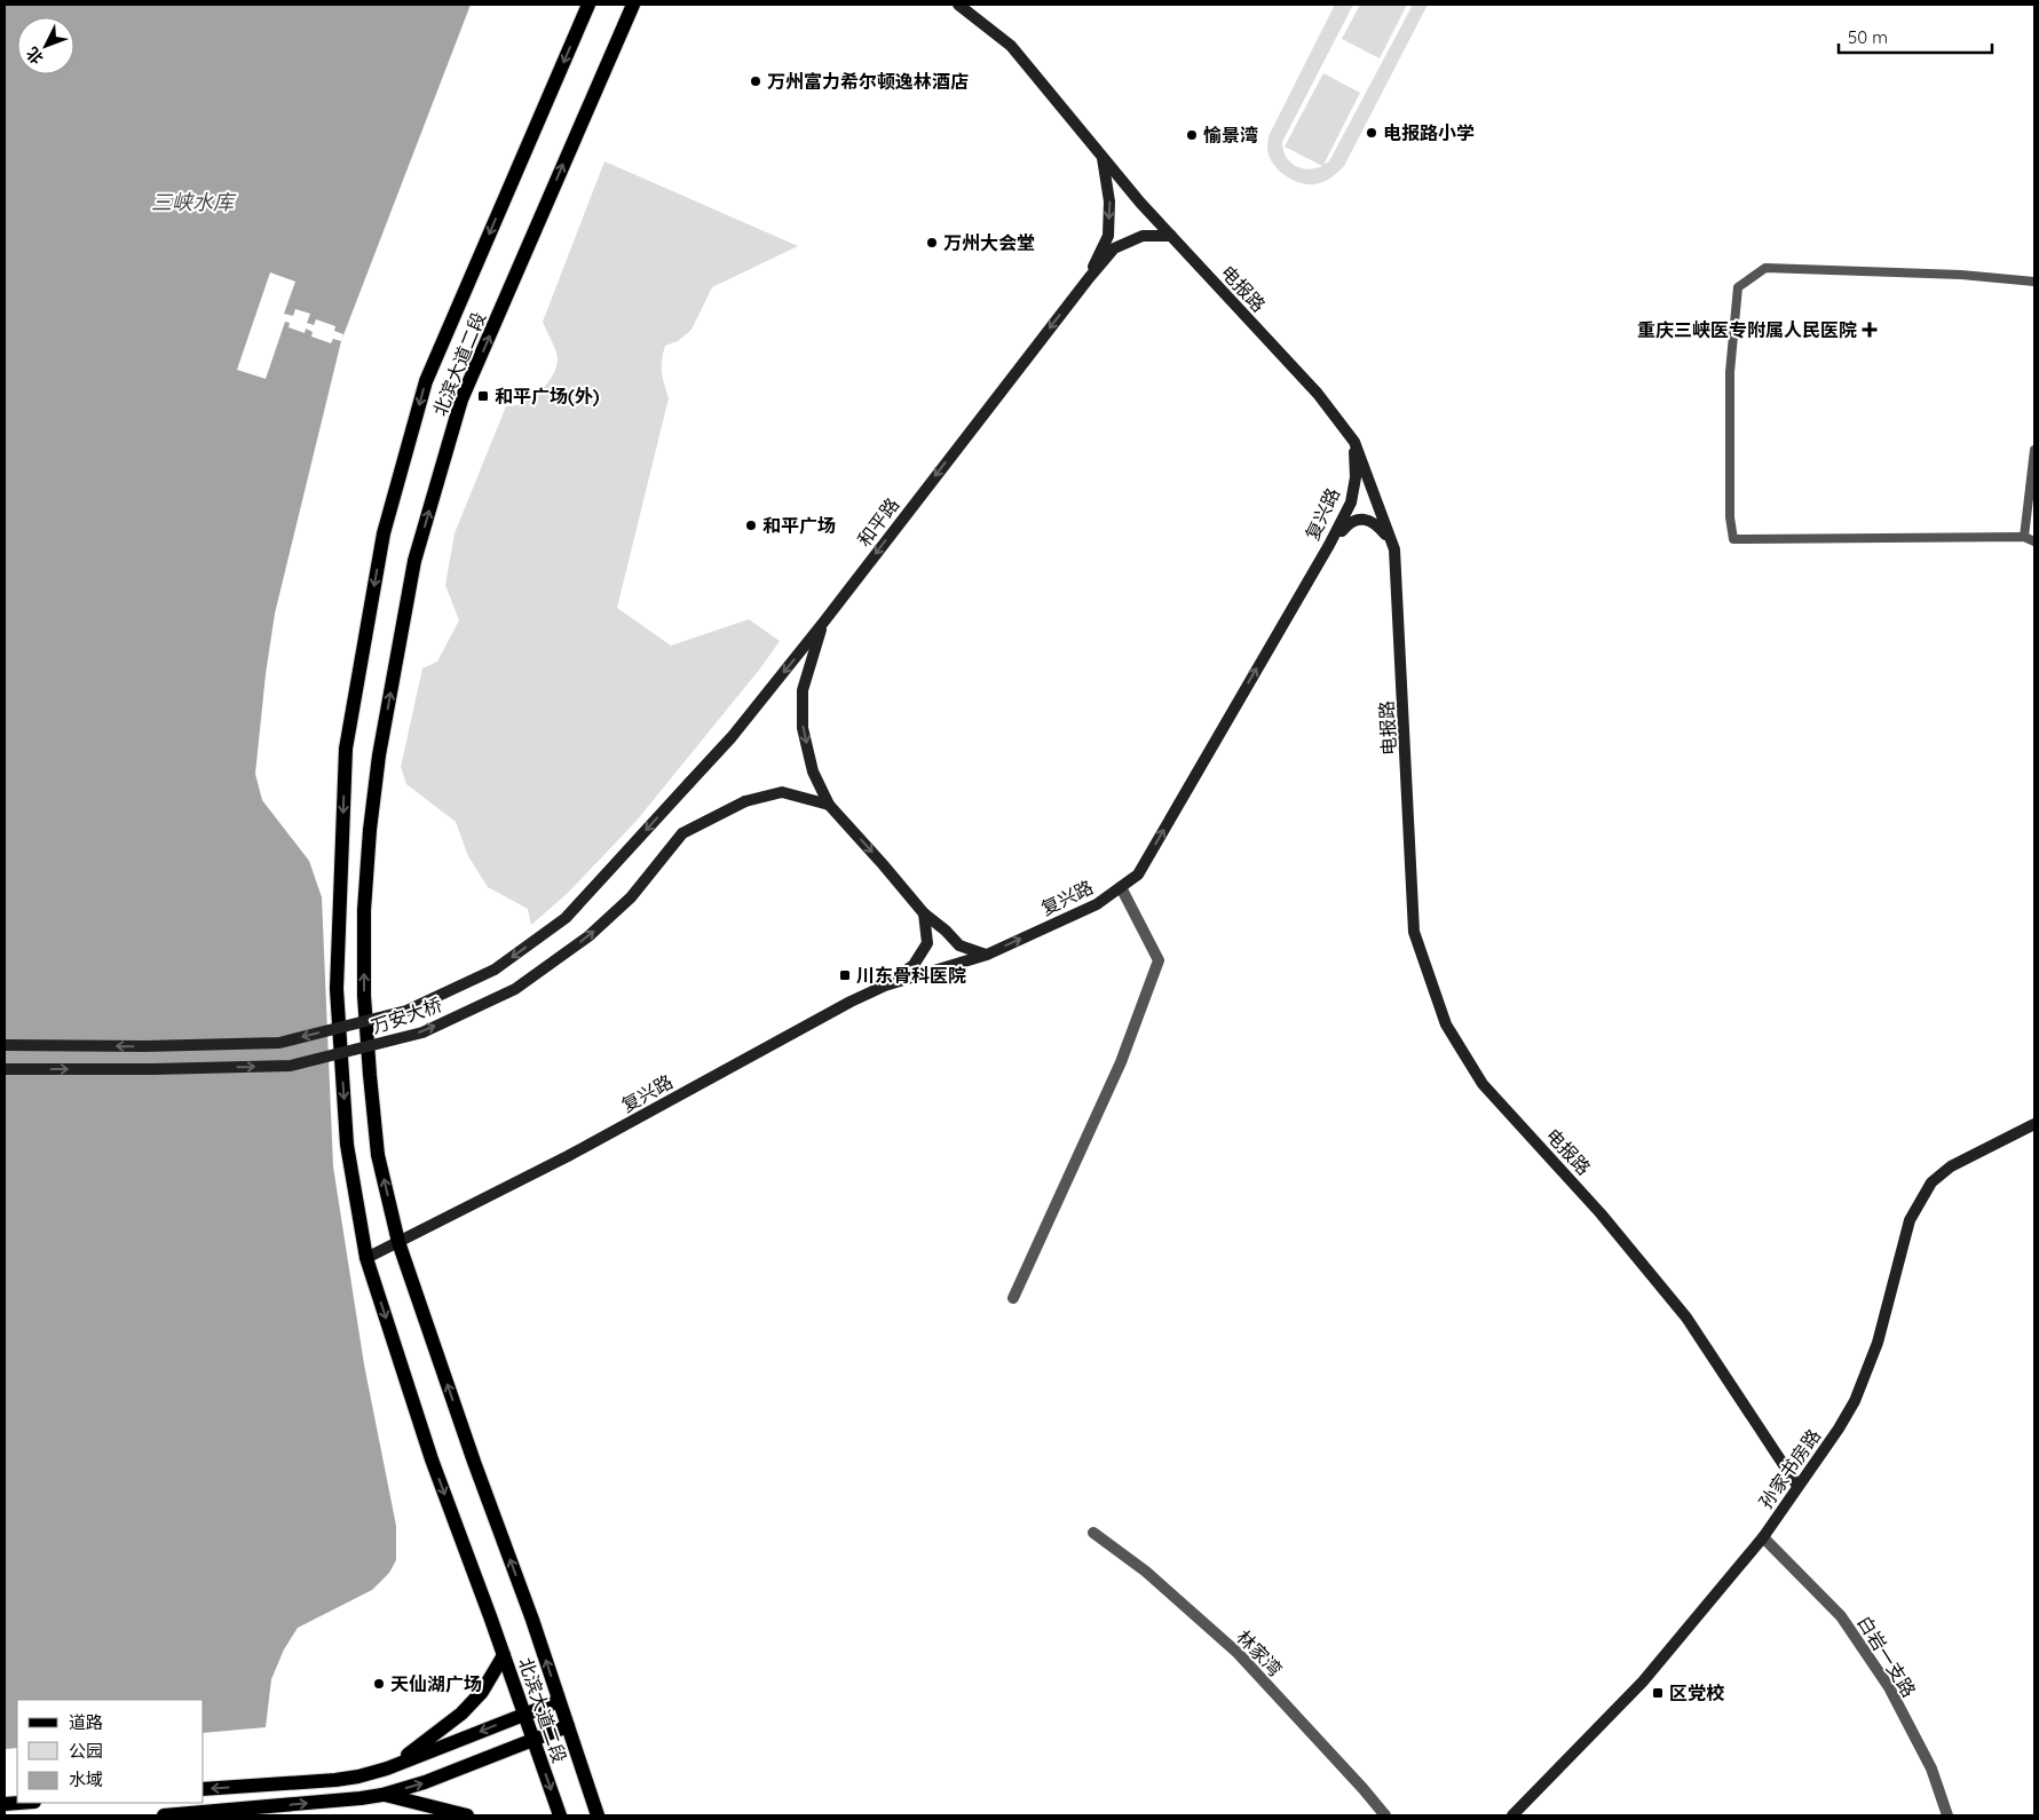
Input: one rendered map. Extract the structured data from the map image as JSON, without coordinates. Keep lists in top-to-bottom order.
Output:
{
  "streets": {
    "main road": [
      "电报路",
      "北滨大道二段",
      "复兴路",
      "和平路",
      "万安大桥",
      "孙家书房路"
    ],
    "street": ["林家湾", "白岩一支路"]
  },
  "crossings": [
    ["电报路", "复兴路"],
    ["电报路", "和平路"],
    ["电报路", "孙家书房路"],
    ["北滨大道二段", "复兴路"],
    ["和平路", "万安大桥"],
    ["孙家书房路", "白岩一支路"]
  ],
  "one_way": ["复兴路", "和平路"],
  "water": ["三峡水库"],
  "places": {
    "other": [
      "万州富力希尔顿逸林酒店",
      "电报路小学",
      "愉景湾",
      "万州大会堂",
      "和平广场",
      "天仙湖广场"
    ],
    "health": ["重庆三峡医专附属人民医院"],
    "transit": ["和平广场(外)", "川东骨科医院", "区党校"]
  },
  "legend": ["道路", "公园", "水域"],
  "scale_bar": "50 m",
  "north": "bottom left"
}
